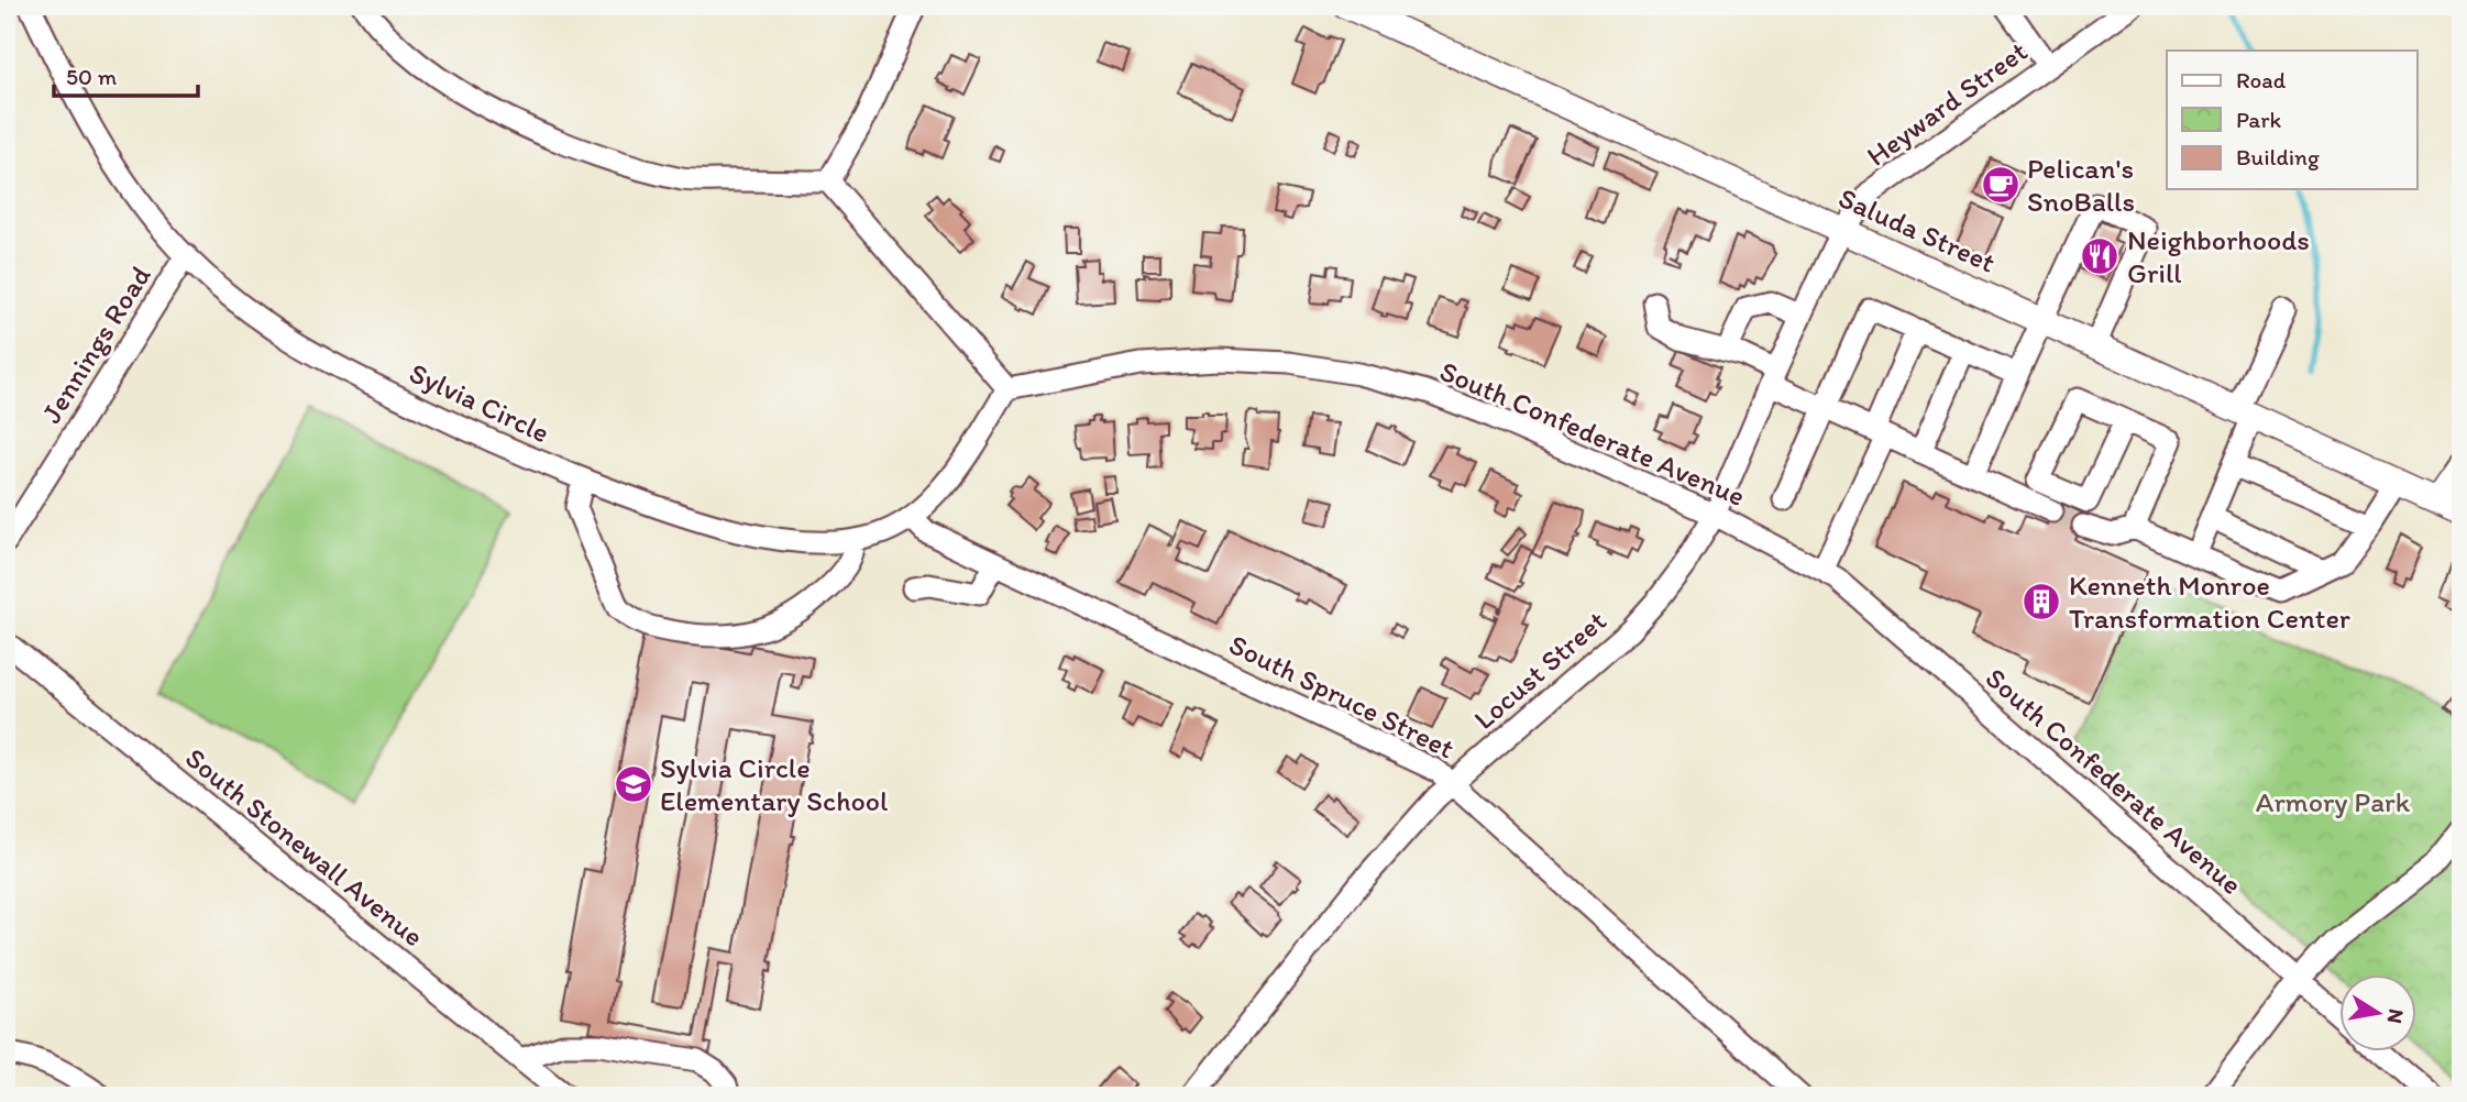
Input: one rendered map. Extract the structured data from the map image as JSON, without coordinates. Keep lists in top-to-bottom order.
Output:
{
  "streets": {
    "main road": ["Saluda Street"],
    "street": [
      "Heyward Street",
      "Jennings Road",
      "Sylvia Circle",
      "South Confederate Avenue",
      "Locust Street",
      "South Spruce Street",
      "South Stonewall Avenue"
    ]
  },
  "crossings": [
    ["Heyward Street", "Saluda Street"],
    ["Heyward Street", "Locust Street"],
    ["Saluda Street", "Locust Street"],
    ["Jennings Road", "Sylvia Circle"],
    ["Sylvia Circle", "South Confederate Avenue"],
    ["Sylvia Circle", "South Spruce Street"],
    ["South Confederate Avenue", "Locust Street"],
    ["Locust Street", "South Spruce Street"]
  ],
  "parks": ["Armory Park"],
  "places": {
    "cafe": ["Pelican's SnoBalls"],
    "restaurant": ["Neighborhoods Grill"],
    "building": ["Kenneth Monroe Transformation Center"],
    "school or university": ["Sylvia Circle Elementary School"]
  },
  "legend": ["Road", "Park", "Building"],
  "scale_bar": "50 m",
  "north": "right"
}
